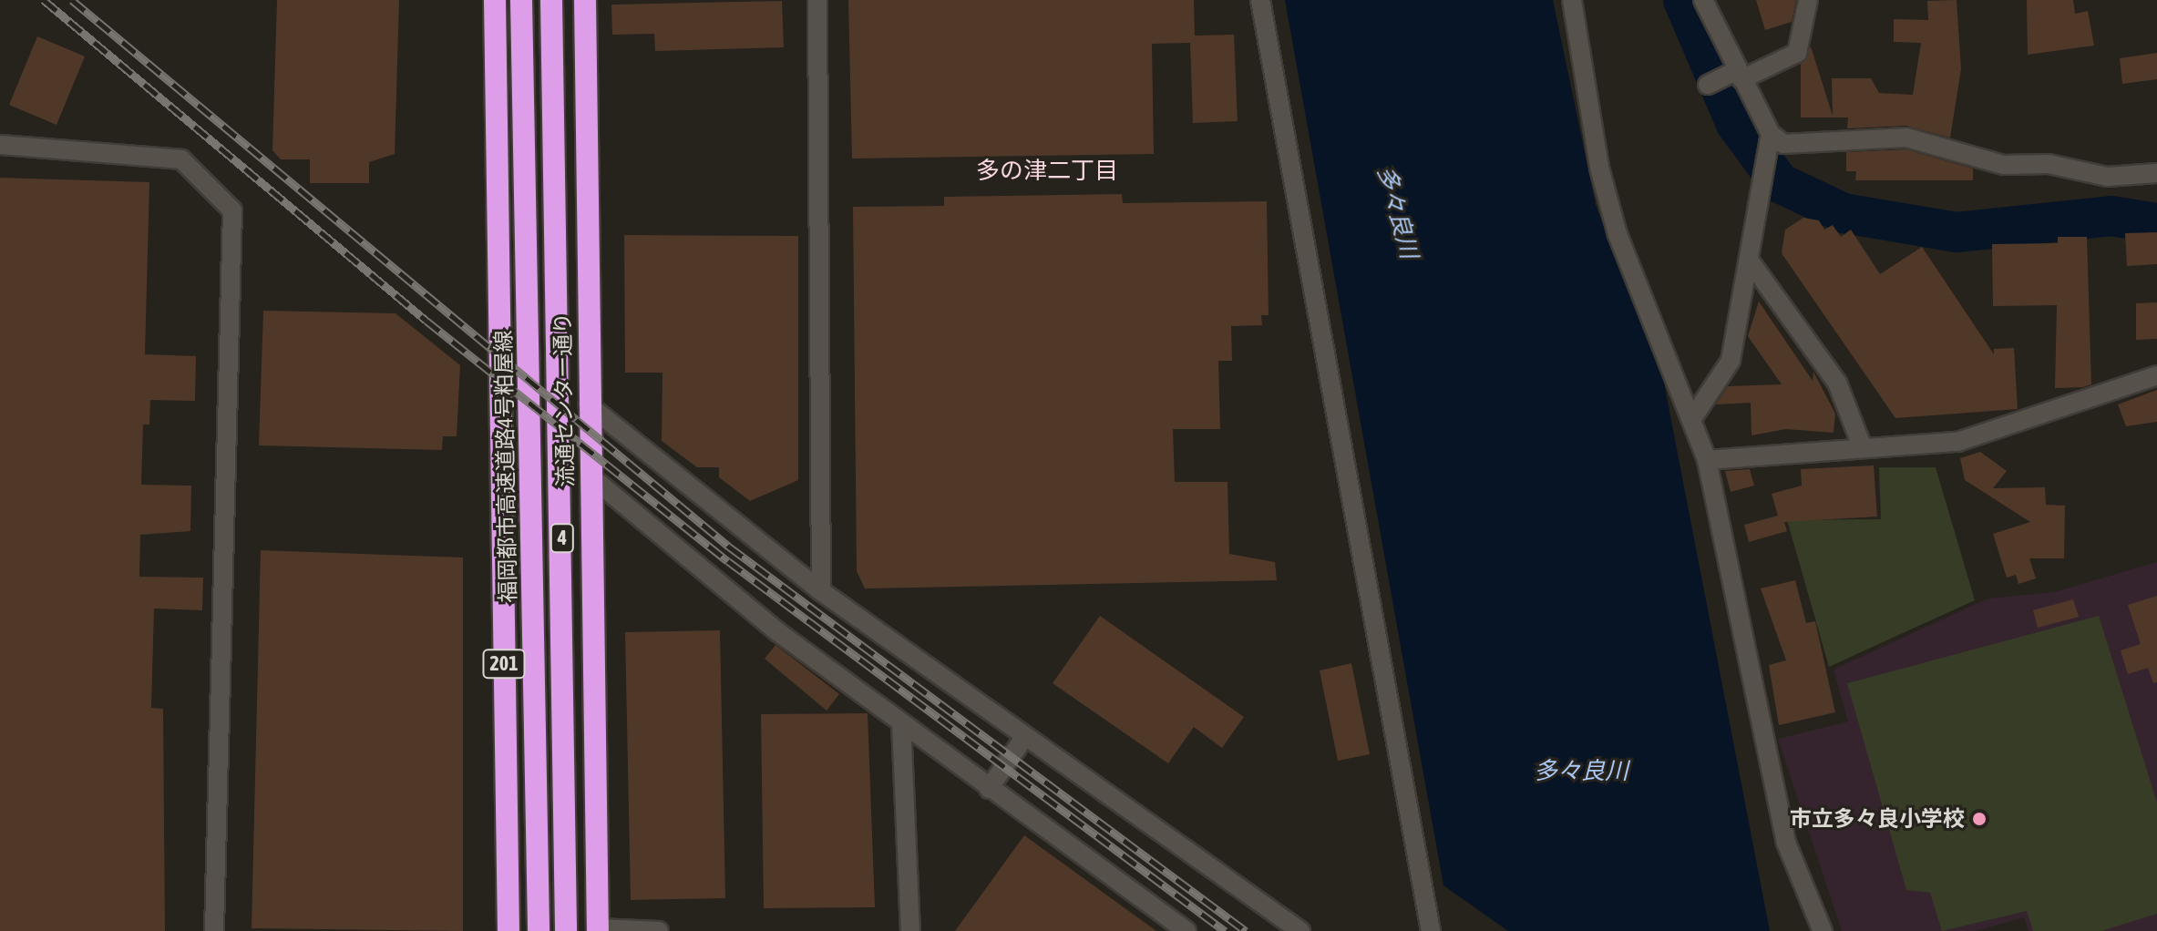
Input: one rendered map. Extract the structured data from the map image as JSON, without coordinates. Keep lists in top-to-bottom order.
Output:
{
  "streets": {
    "highway": [
      "流通センター通り",
      "福岡都市高速道路4号粕屋線",
      "4",
      "201"
    ]
  },
  "districts": ["多の津二丁目"],
  "water": ["多々良川"],
  "places": ["市立多々良小学校"]
}
